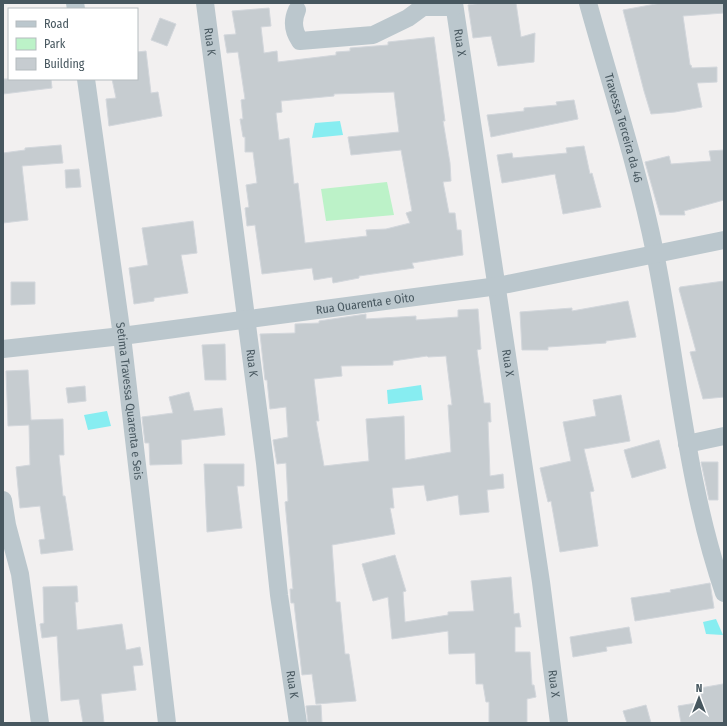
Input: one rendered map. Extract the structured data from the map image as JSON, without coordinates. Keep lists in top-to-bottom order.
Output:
{
  "streets": {
    "street": [
      "Rua K",
      "Rua X",
      "Travessa Terceira da 46",
      "Rua Quarenta e Oito",
      "Setima Travessa Quarenta e Seis"
    ]
  },
  "crossings": [
    ["Rua K", "Rua Quarenta e Oito"],
    ["Rua X", "Rua Quarenta e Oito"],
    ["Travessa Terceira da 46", "Rua Quarenta e Oito"],
    ["Rua Quarenta e Oito", "Setima Travessa Quarenta e Seis"]
  ],
  "legend": ["Road", "Park", "Building"],
  "north": "top"
}
